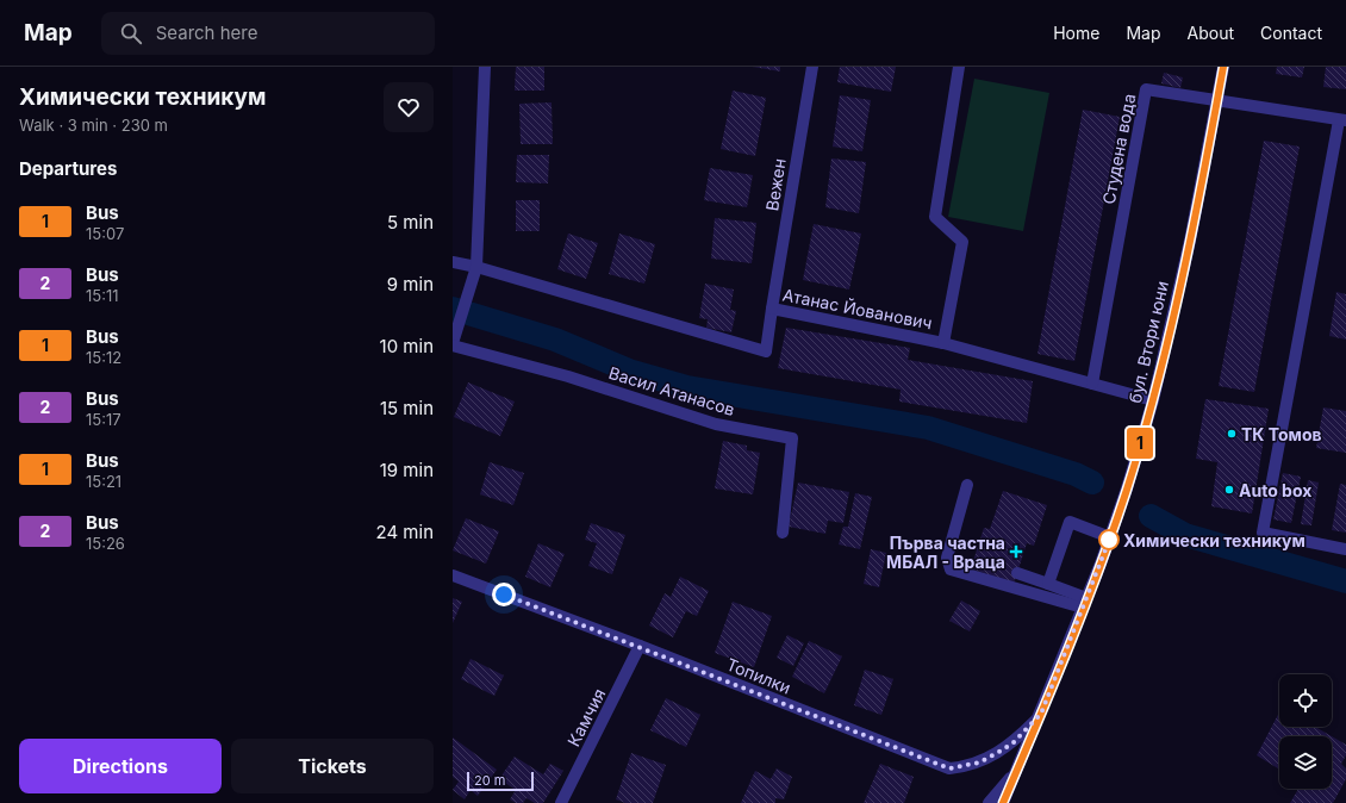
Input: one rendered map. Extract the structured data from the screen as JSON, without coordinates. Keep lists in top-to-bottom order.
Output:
{
  "streets": {
    "street": [
      "Студена вода",
      "Вежен",
      "Атанас Йованович",
      "бул. Втори юни",
      "Васил Атанасов",
      "Топилки",
      "Камчия"
    ]
  },
  "crossings": [
    ["Студена вода", "Атанас Йованович"],
    ["Студена вода", "бул. Втори юни"],
    ["Вежен", "Атанас Йованович"],
    ["Атанас Йованович", "бул. Втори юни"],
    ["бул. Втори юни", "Топилки"],
    ["Топилки", "Камчия"]
  ],
  "places": {
    "other": ["ТК Томов", "Auto box", "Химически техникум"],
    "health": ["Първа частна МБАЛ - Враца"]
  },
  "lines": ["bus line 1"],
  "scale_bar": "20 m",
  "page": {
    "header": "Map",
    "search": "Search here",
    "nav": [
      "Home",
      "Map",
      "About",
      "Contact"
    ],
    "heading": [
      ["Химически техникум", "Walk · 3 min · 230 m"],
      "Departures"
    ],
    "on_map": "1",
    "list": [
      {
        "mark": "1",
        "name": "Bus",
        "note": "15:07",
        "value": "5 min"
      },
      {
        "mark": "2",
        "name": "Bus",
        "note": "15:11",
        "value": "9 min"
      },
      {
        "mark": "1",
        "name": "Bus",
        "note": "15:12",
        "value": "10 min"
      },
      {
        "mark": "2",
        "name": "Bus",
        "note": "15:17",
        "value": "15 min"
      },
      {
        "mark": "1",
        "name": "Bus",
        "note": "15:21",
        "value": "19 min"
      },
      {
        "mark": "2",
        "name": "Bus",
        "note": "15:26",
        "value": "24 min"
      }
    ],
    "buttons": ["Directions", "Tickets"],
    "scale": "20 m"
  }
}
